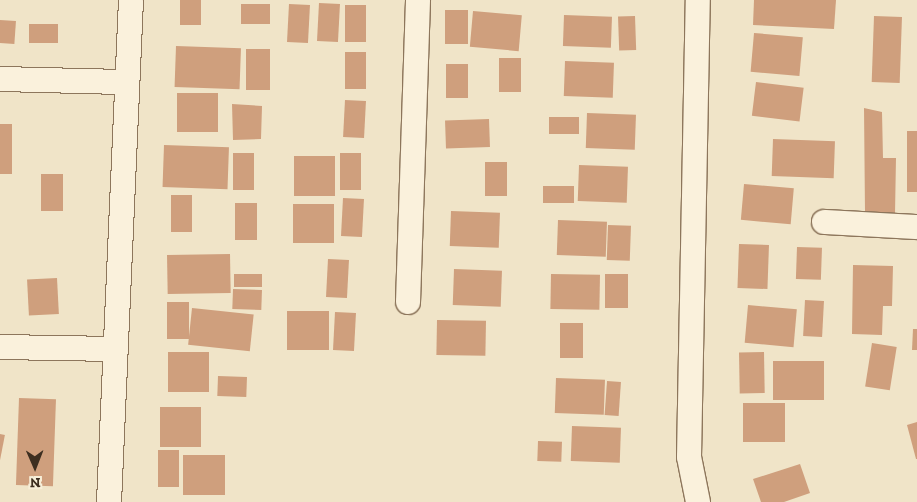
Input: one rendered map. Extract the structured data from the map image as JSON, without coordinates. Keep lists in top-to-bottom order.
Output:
{
  "north": "bottom"
}
